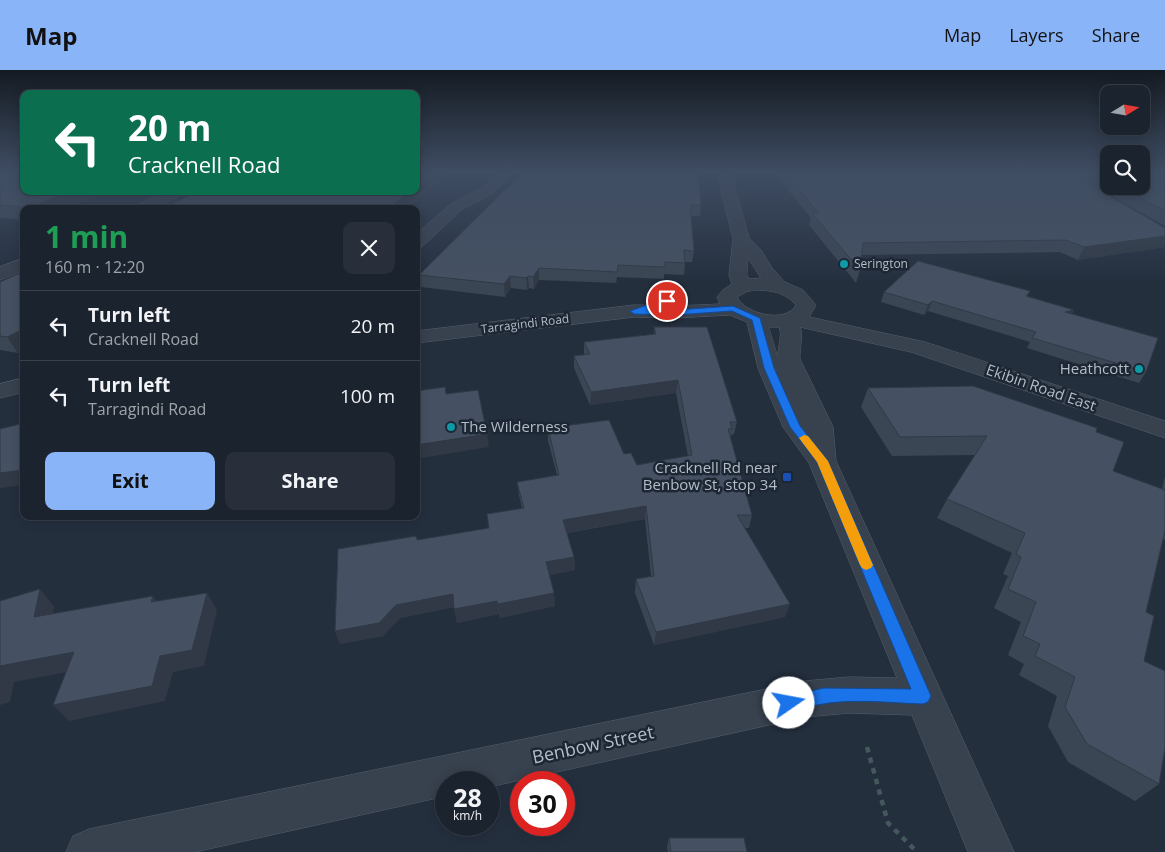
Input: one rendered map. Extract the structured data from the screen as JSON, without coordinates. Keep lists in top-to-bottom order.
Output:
{
  "streets": {
    "street": ["Tarragindi Road", "Ekibin Road East", "Benbow Street"]
  },
  "crossings": [
    ["Tarragindi Road", "Ekibin Road East"]
  ],
  "places": {
    "other": ["Serington", "Heathcott", "The Wilderness"],
    "transit": ["Cracknell Rd near Benbow St, stop 34"]
  },
  "north": "right",
  "page": {
    "header": "Map",
    "nav": ["Map", "Layers", "Share"],
    "turn": ["20 m", "Cracknell Road"],
    "heading": ["1 min", "160 m · 12:20"],
    "list": [
      {
        "name": "Turn left",
        "note": "Cracknell Road",
        "value": "20 m"
      },
      {
        "name": "Turn left",
        "note": "Tarragindi Road",
        "value": "100 m"
      }
    ],
    "buttons": ["Exit", "Share"],
    "speed": "28 km/h",
    "limit": "30"
  }
}
